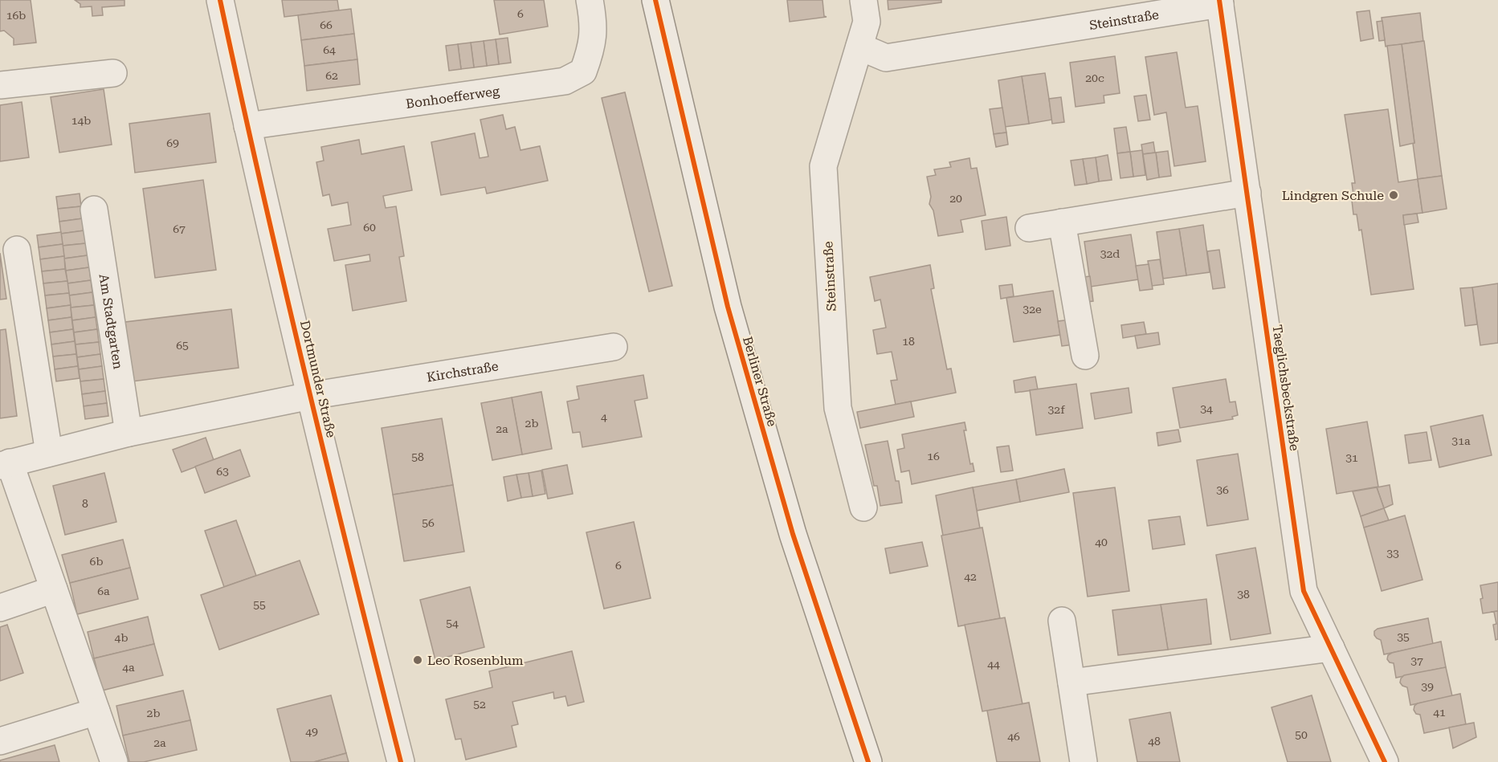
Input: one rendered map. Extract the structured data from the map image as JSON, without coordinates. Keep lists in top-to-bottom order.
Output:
{
  "streets": {
    "street": [
      "Steinstraße",
      "Bonhoefferweg",
      "Am Stadtgarten",
      "Kirchstraße",
      "Dortmunder Straße",
      "Berliner Straße",
      "Taeglichsbeckstraße"
    ]
  },
  "crossings": [
    ["Steinstraße", "Taeglichsbeckstraße"],
    ["Bonhoefferweg", "Dortmunder Straße"],
    ["Kirchstraße", "Dortmunder Straße"]
  ],
  "places": ["Lindgren Schule", "Leo Rosenblum"],
  "house_numbers": [
    "6",
    "16b",
    "66",
    "64",
    "62",
    "20c",
    "14b",
    "69",
    "20",
    "60",
    "67",
    "32d",
    "32e",
    "18",
    "65",
    "34",
    "32f",
    "4",
    "2b",
    "2a",
    "31a",
    "16",
    "58",
    "31",
    "63",
    "36",
    "8",
    "56",
    "40",
    "33",
    "6b",
    "6",
    "42",
    "6a",
    "38",
    "55",
    "54",
    "35",
    "4b",
    "37",
    "44",
    "4a",
    "39",
    "52",
    "41",
    "2b",
    "49",
    "50",
    "46",
    "48",
    "2a"
  ]
}
